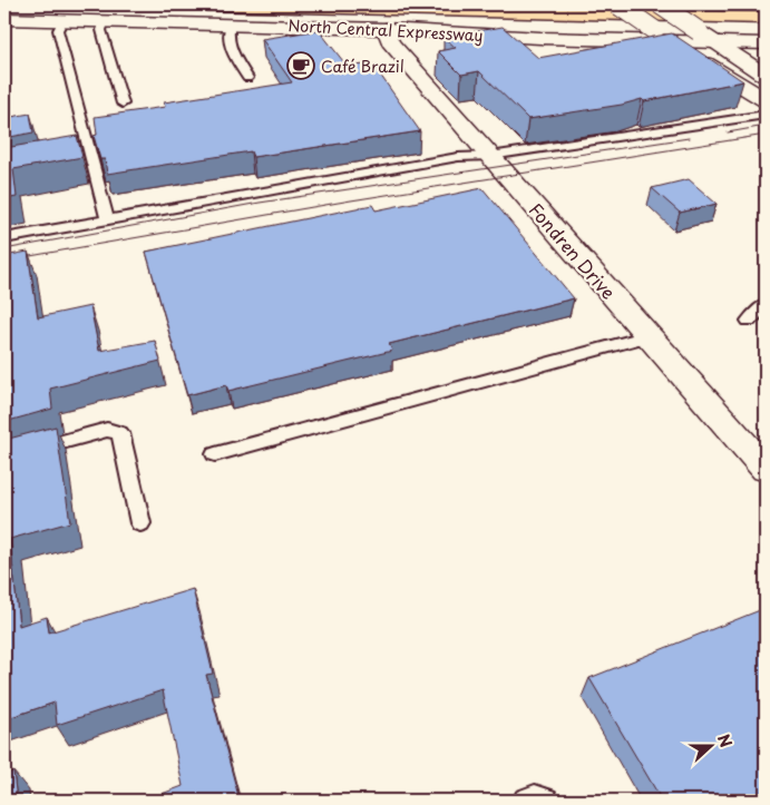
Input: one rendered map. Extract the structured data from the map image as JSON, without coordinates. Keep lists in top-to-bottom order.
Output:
{
  "streets": {
    "highway": ["North Central Expressway"],
    "street": ["Fondren Drive"]
  },
  "crossings": [
    ["North Central Expressway", "Fondren Drive"]
  ],
  "places": {
    "cafe": ["Café Brazil"]
  },
  "north": "right"
}
